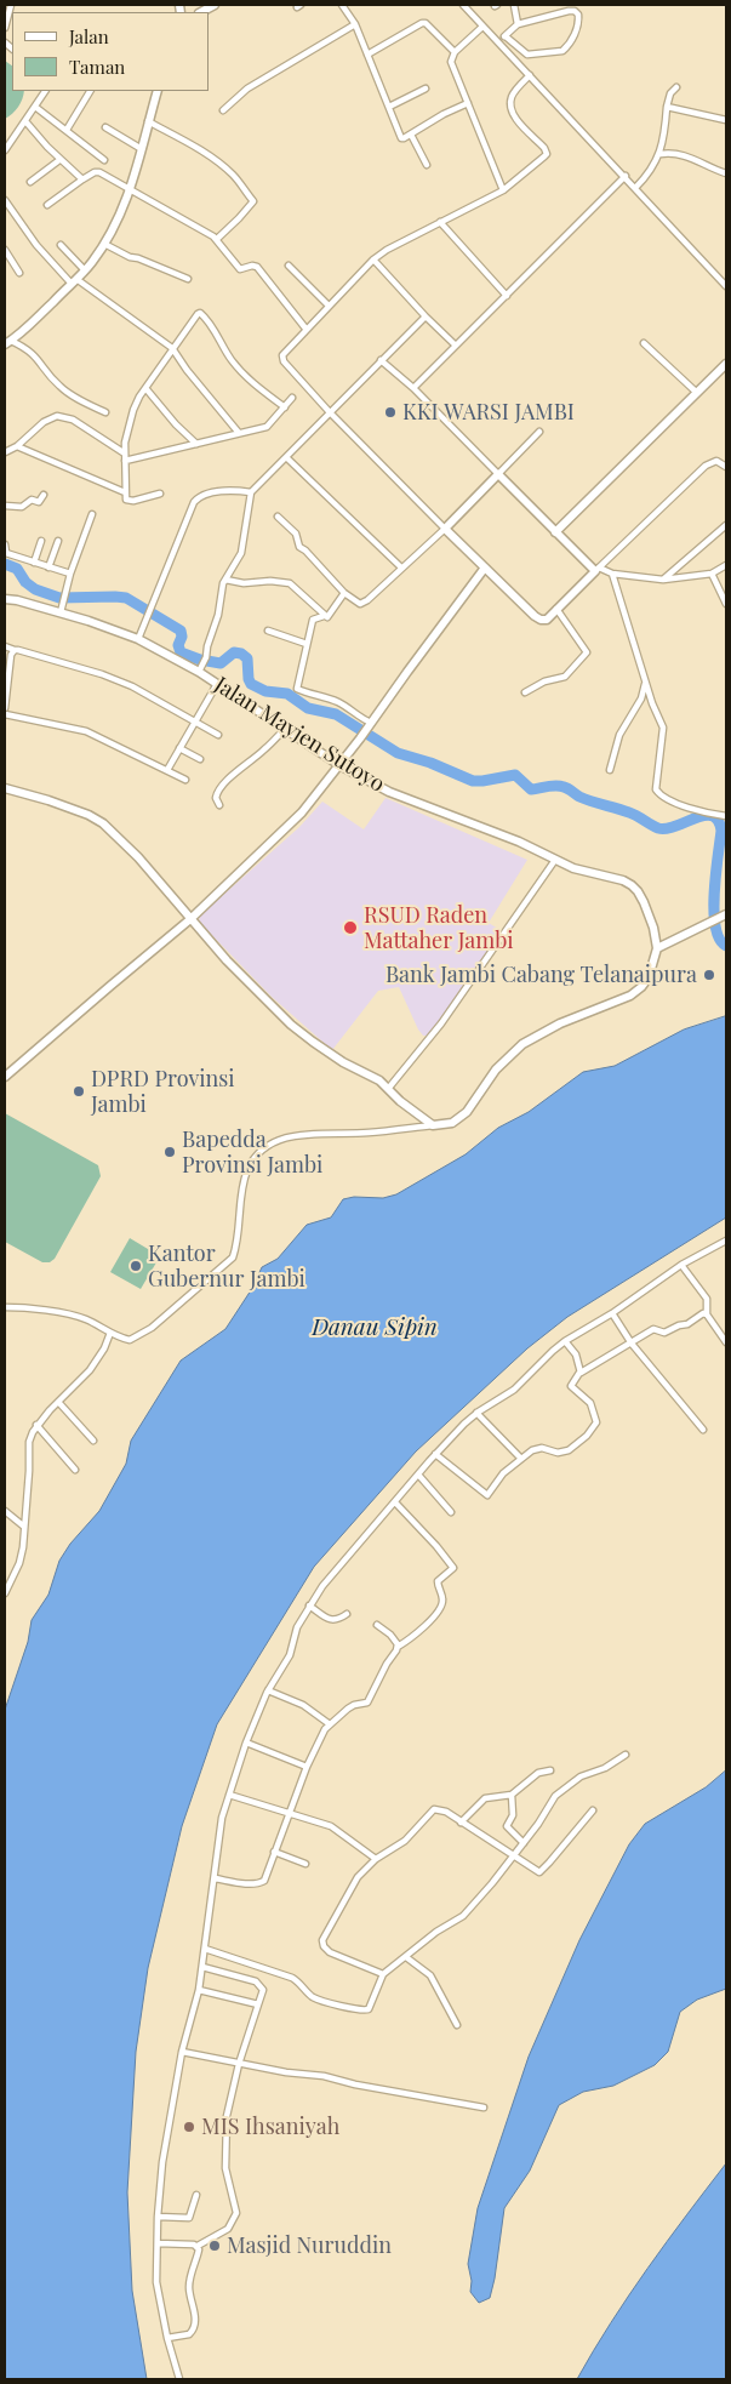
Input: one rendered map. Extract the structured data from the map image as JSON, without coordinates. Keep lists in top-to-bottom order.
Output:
{
  "streets": {
    "street": ["Jalan Mayjen Sutoyo"]
  },
  "water": ["Danau Sipin"],
  "places": [
    "KKI WARSI JAMBI",
    "RSUD Raden Mattaher Jambi",
    "Bank Jambi Cabang Telanaipura",
    "DPRD Provinsi Jambi",
    "Bapedda Provinsi Jambi",
    "Kantor Gubernur Jambi",
    "MIS Ihsaniyah",
    "Masjid Nuruddin"
  ],
  "legend": ["Jalan", "Taman"]
}
